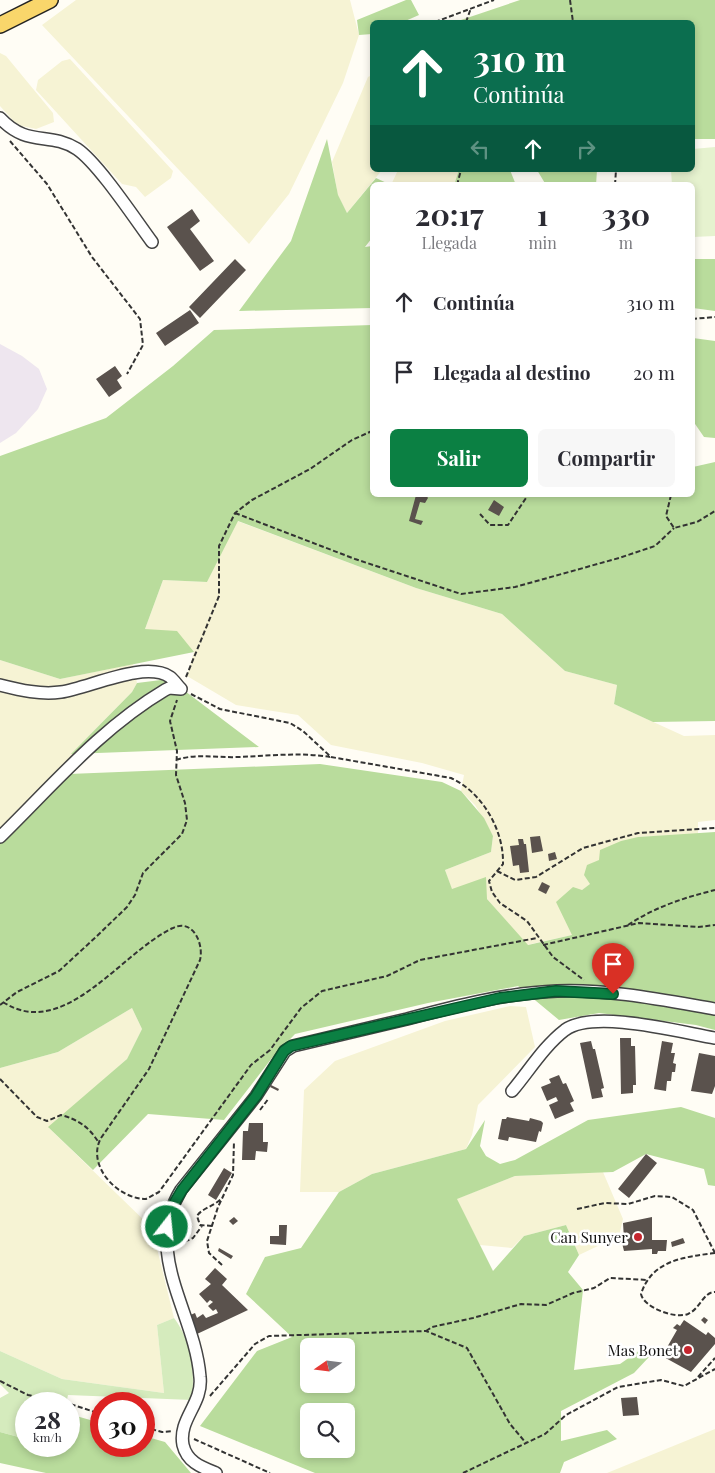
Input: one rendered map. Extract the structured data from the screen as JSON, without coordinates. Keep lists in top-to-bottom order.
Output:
{
  "places": ["Can Sunyer", "Mas Bonet"],
  "north": "left",
  "page": {
    "turn": ["310 m", "Continúa"],
    "eta": [
      "20:17",
      "Llegada",
      "1",
      "min",
      "330",
      "m"
    ],
    "list": [
      {
        "name": "Continúa",
        "value": "310 m"
      },
      {
        "name": "Llegada al destino",
        "value": "20 m"
      }
    ],
    "buttons": ["Salir", "Compartir"],
    "speed": "28 km/h",
    "limit": "30"
  }
}
